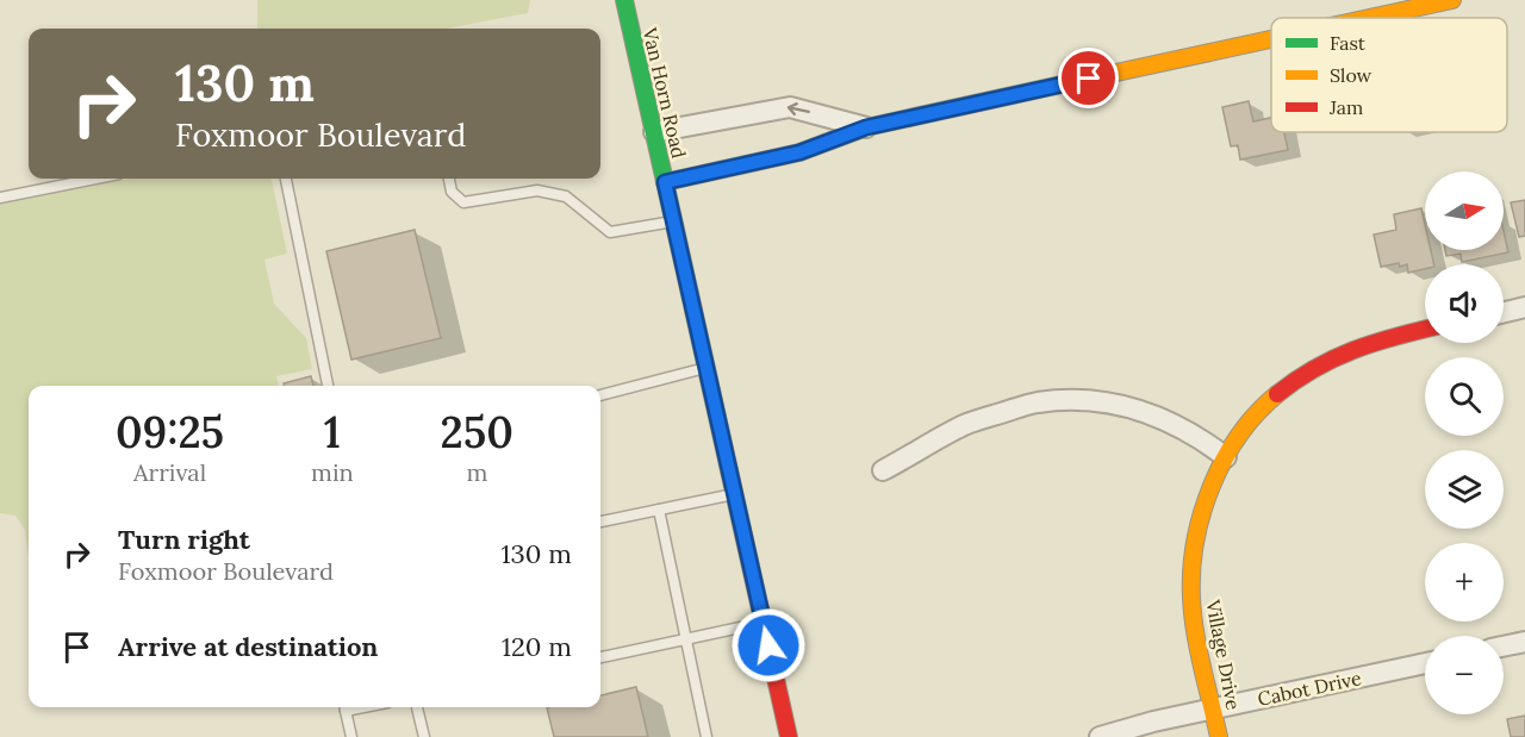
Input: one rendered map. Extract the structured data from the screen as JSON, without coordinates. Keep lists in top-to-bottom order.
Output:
{
  "streets": {
    "street": ["Van Horn Road", "Village Drive", "Cabot Drive"]
  },
  "crossings": [
    ["Village Drive", "Cabot Drive"]
  ],
  "legend": ["Fast", "Slow", "Jam"],
  "north": "right",
  "page": {
    "turn": ["130 m", "Foxmoor Boulevard"],
    "map_buttons": ["+", "−"],
    "eta": [
      "09:25",
      "Arrival",
      "1",
      "min",
      "250",
      "m"
    ],
    "list": [
      {
        "name": "Turn right",
        "note": "Foxmoor Boulevard",
        "value": "130 m"
      },
      {
        "name": "Arrive at destination",
        "value": "120 m"
      }
    ]
  }
}
